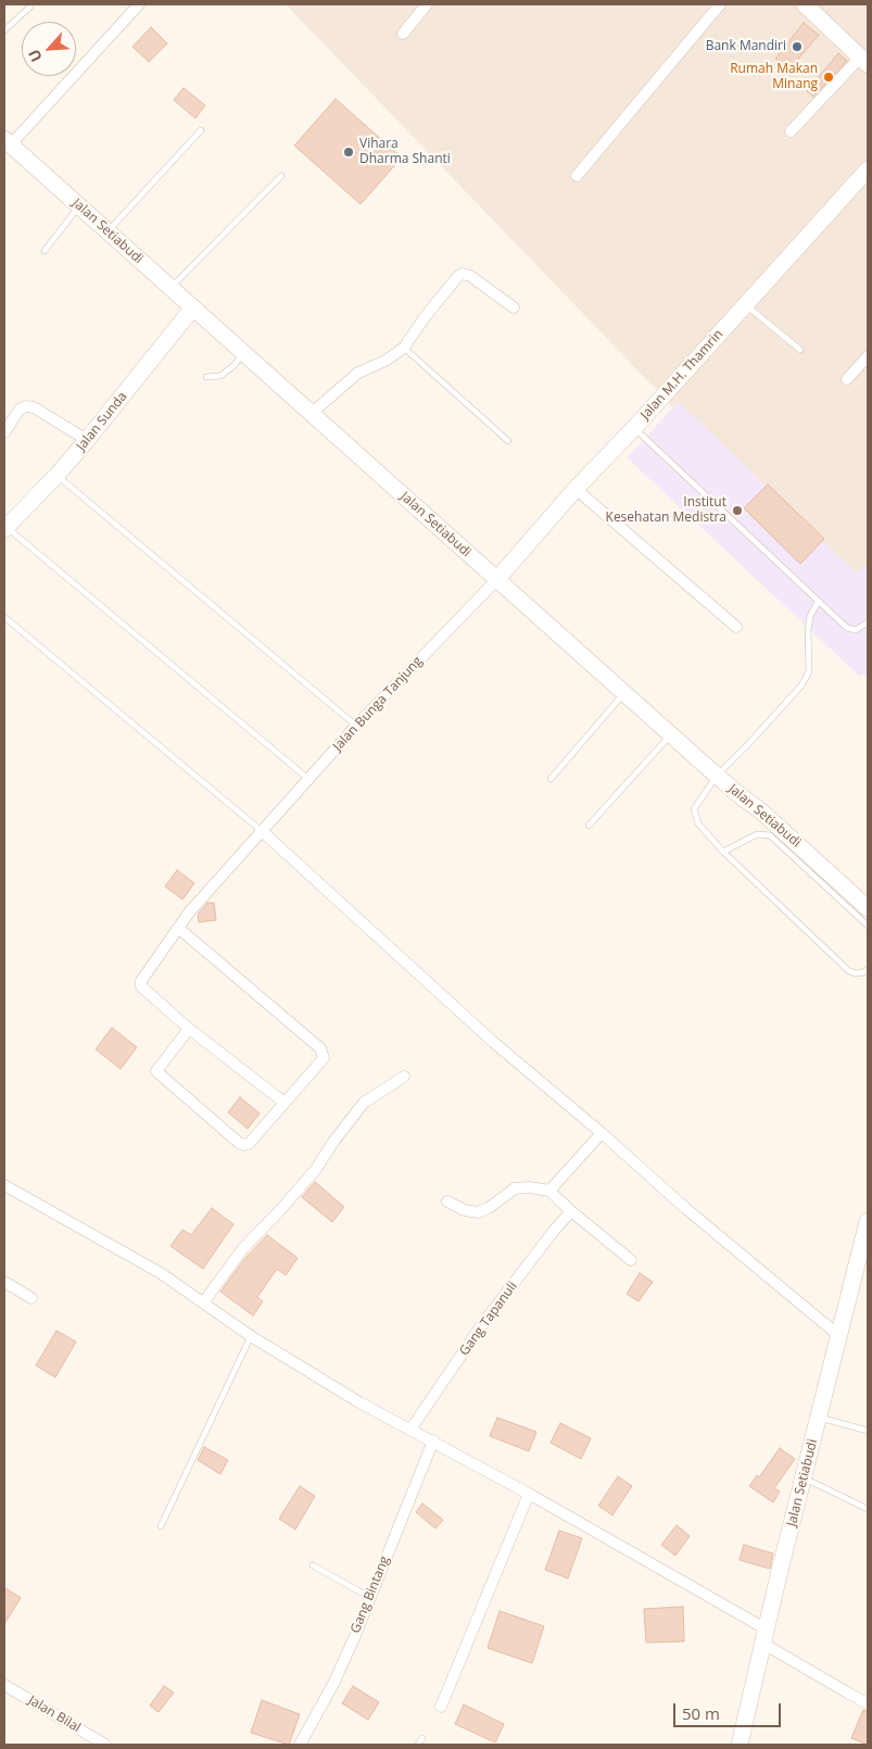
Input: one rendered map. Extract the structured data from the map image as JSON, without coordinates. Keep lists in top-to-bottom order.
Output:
{
  "streets": {
    "street": [
      "Jalan Setiabudi",
      "Jalan M.H. Thamrin",
      "Jalan Sunda",
      "Jalan Bunga Tanjung",
      "Gang Tapanuli",
      "Gang Bintang",
      "Jalan Bilal"
    ]
  },
  "crossings": [
    ["Jalan Setiabudi", "Jalan M.H. Thamrin"],
    ["Jalan Setiabudi", "Jalan Sunda"],
    ["Jalan Setiabudi", "Jalan Bunga Tanjung"],
    ["Jalan M.H. Thamrin", "Jalan Bunga Tanjung"]
  ],
  "places": [
    "Bank Mandiri",
    "Rumah Makan Minang",
    "Vihara Dharma Shanti",
    "Institut Kesehatan Medistra"
  ],
  "scale_bar": "50 m",
  "north": "bottom left"
}
